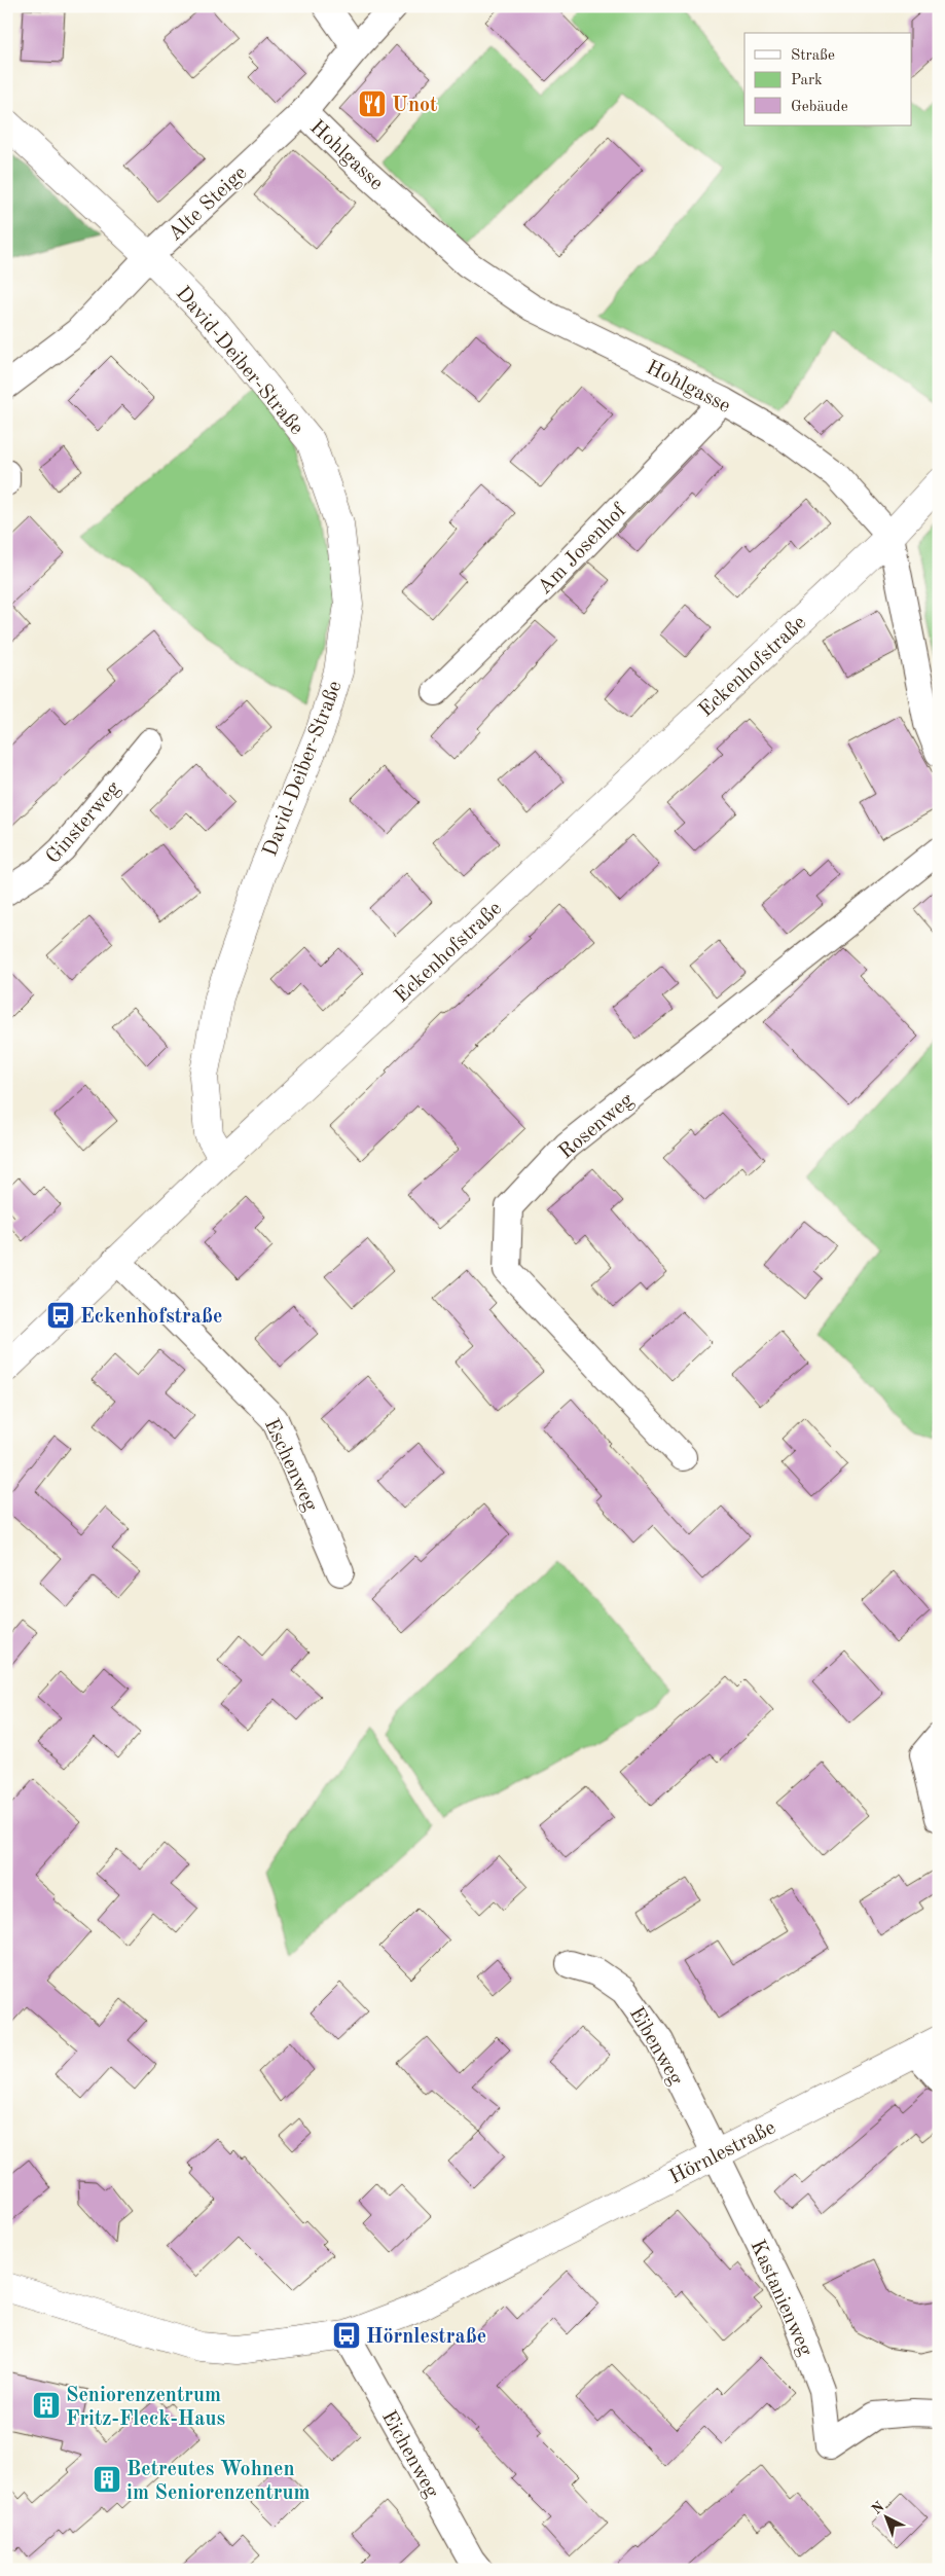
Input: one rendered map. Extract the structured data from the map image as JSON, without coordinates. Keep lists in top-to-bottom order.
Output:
{
  "streets": {
    "street": [
      "Hohlgasse",
      "Alte Steige",
      "David-Deiber-Straße",
      "Am Josenhof",
      "Eckenhofstraße",
      "Ginsterweg",
      "Rosenweg",
      "Eschenweg",
      "Eibenweg",
      "Hörnlestraße",
      "Kastanienweg",
      "Eichenweg"
    ]
  },
  "crossings": [
    ["Hohlgasse", "Alte Steige"],
    ["Hohlgasse", "Am Josenhof"],
    ["Hohlgasse", "Eckenhofstraße"],
    ["Alte Steige", "David-Deiber-Straße"],
    ["David-Deiber-Straße", "Eckenhofstraße"],
    ["Eckenhofstraße", "Eschenweg"],
    ["Eibenweg", "Hörnlestraße"],
    ["Eibenweg", "Kastanienweg"],
    ["Hörnlestraße", "Kastanienweg"],
    ["Hörnlestraße", "Eichenweg"]
  ],
  "places": {
    "restaurant": ["Unot"],
    "bus stop": ["Eckenhofstraße", "Hörnlestraße"],
    "building": ["Seniorenzentrum Fritz-Fleck-Haus", "Betreutes Wohnen im Seniorenzentrum"]
  },
  "legend": ["Straße", "Park", "Gebäude"],
  "north": "top left"
}
